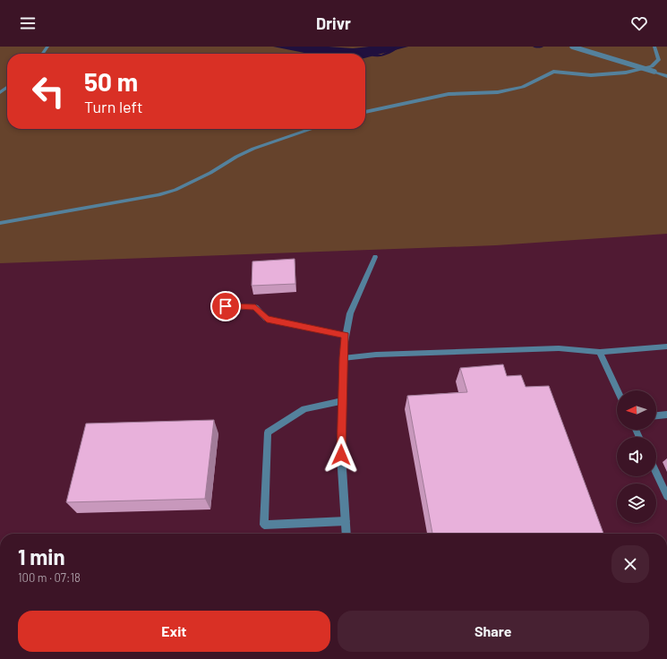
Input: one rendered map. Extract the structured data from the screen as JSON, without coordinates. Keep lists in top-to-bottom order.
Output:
{
  "north": "left",
  "page": {
    "header": "Drivr",
    "turn": ["50 m", "Turn left"],
    "heading": ["1 min", "100 m · 07:18"],
    "buttons": ["Exit", "Share"]
  }
}
